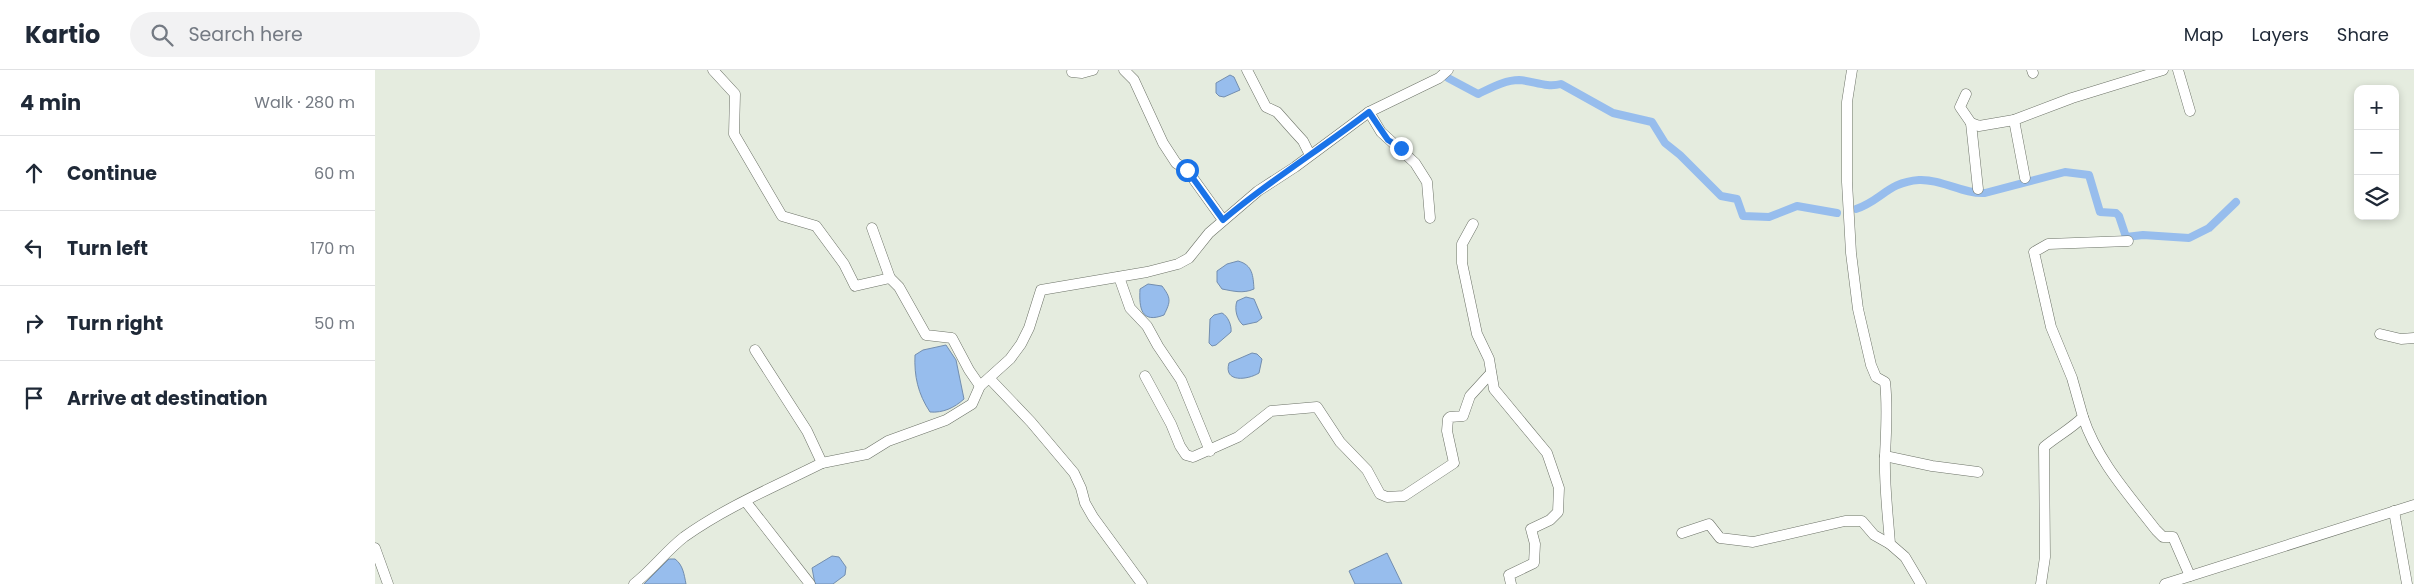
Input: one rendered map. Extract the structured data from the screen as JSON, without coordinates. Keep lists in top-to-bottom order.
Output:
{
  "page": {
    "header": "Kartio",
    "search": "Search here",
    "nav": ["Map", "Layers", "Share"],
    "heading": ["4 min", "Walk · 280 m"],
    "map_buttons": ["+", "−"],
    "list": [
      ["Continue", "60 m"],
      ["Turn left", "170 m"],
      ["Turn right", "50 m"],
      "Arrive at destination"
    ]
  }
}
